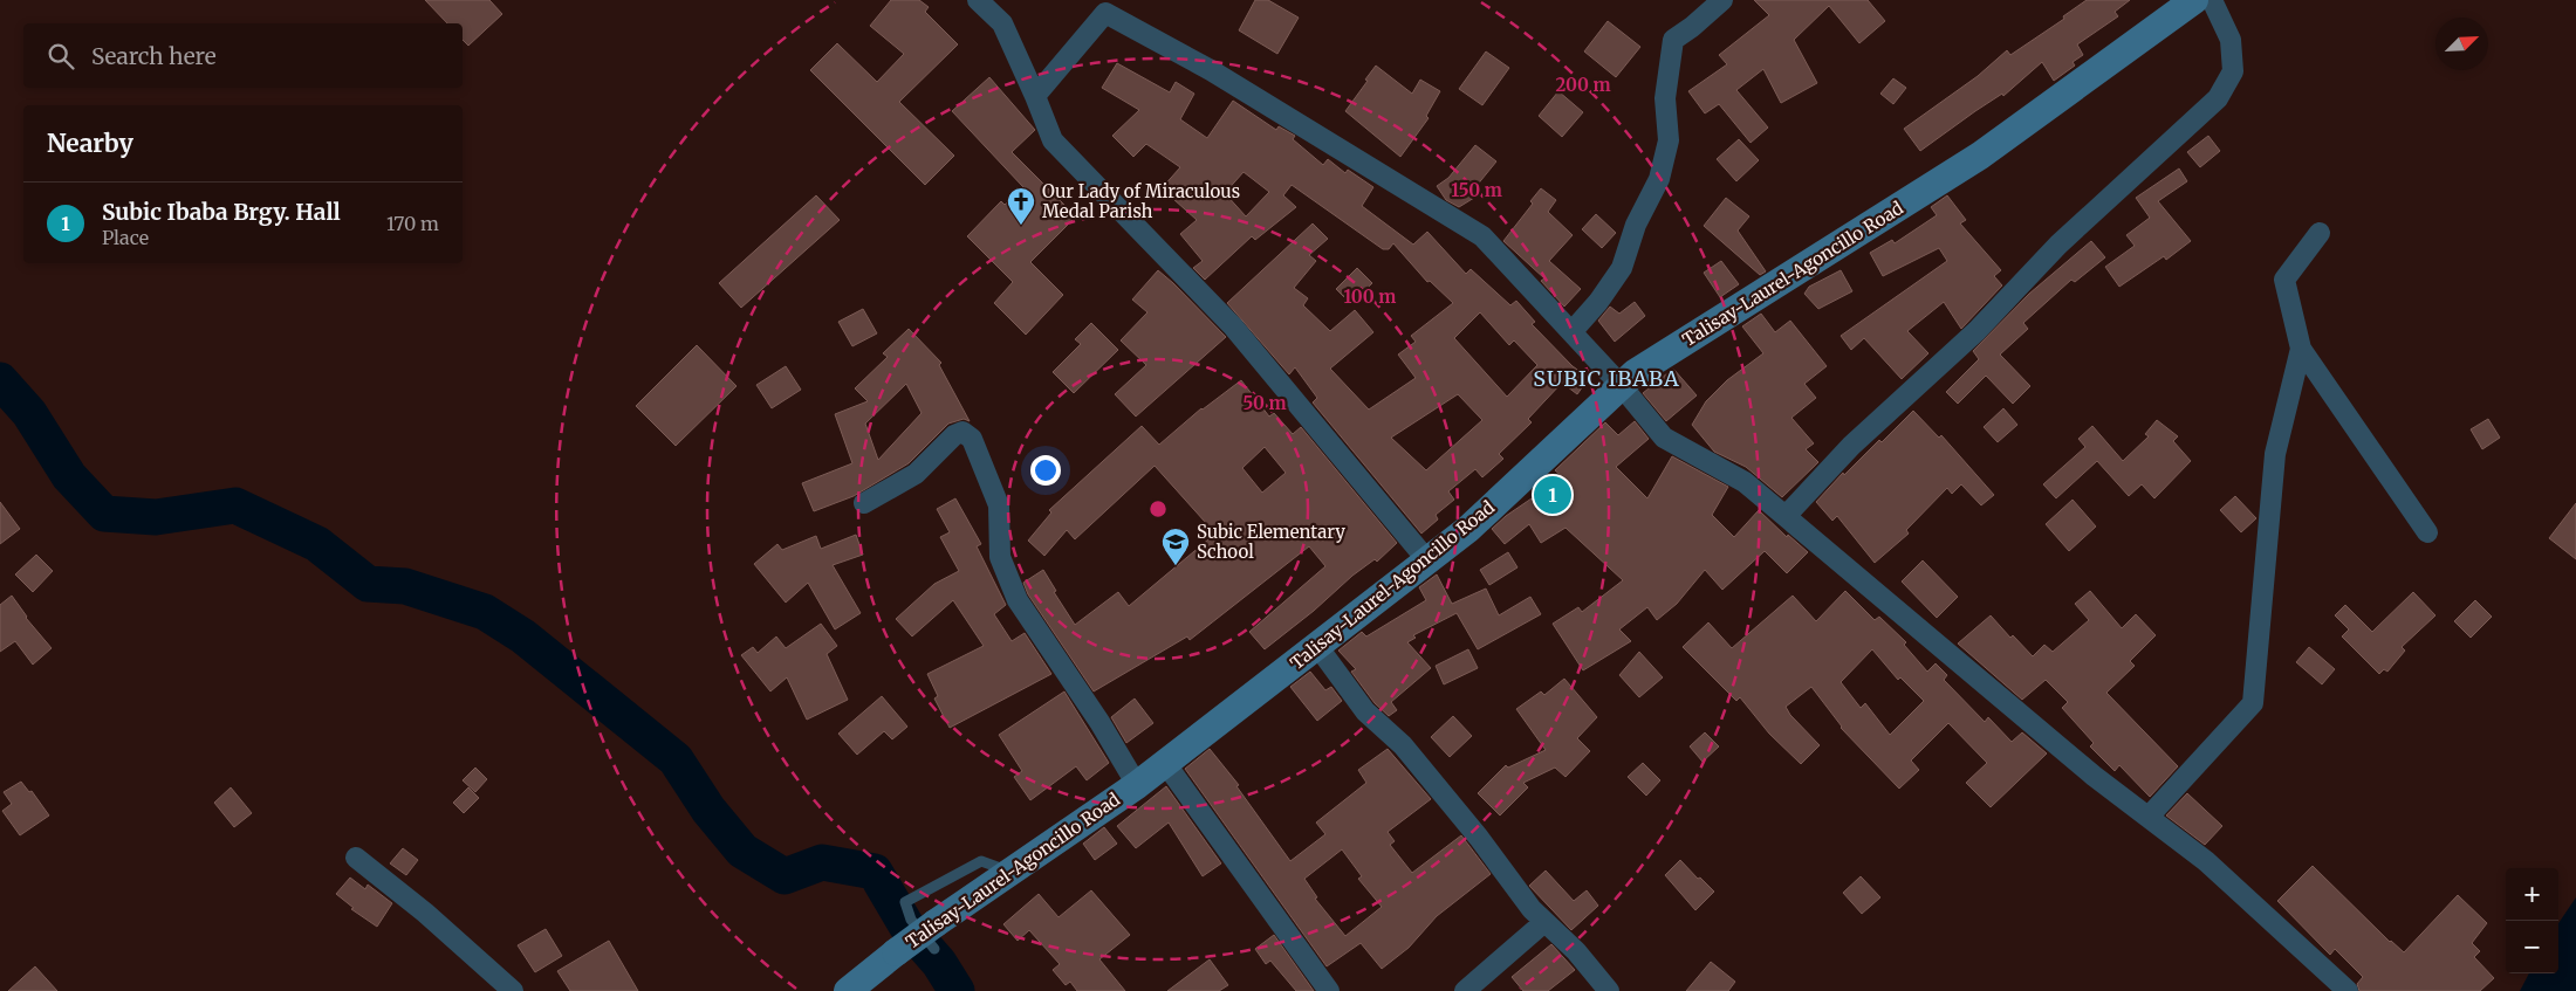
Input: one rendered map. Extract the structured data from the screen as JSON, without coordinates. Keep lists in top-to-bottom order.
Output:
{
  "streets": {
    "main road": ["Talisay-Laurel-Agoncillo Road"]
  },
  "districts": ["SUBIC IBABA"],
  "places": {
    "church": ["Our Lady of Miraculous Medal Parish"],
    "school or university": ["Subic Elementary School"]
  },
  "north": "top right",
  "page": {
    "search": "Search here",
    "heading": "Nearby",
    "list": [
      {
        "mark": "1",
        "name": "Subic Ibaba Brgy. Hall",
        "note": "Place",
        "value": "170 m"
      }
    ],
    "pins": "1",
    "map_buttons": ["+", "−"]
  },
  "rings": [
    "200 m",
    "150 m",
    "100 m",
    "50 m"
  ]
}
